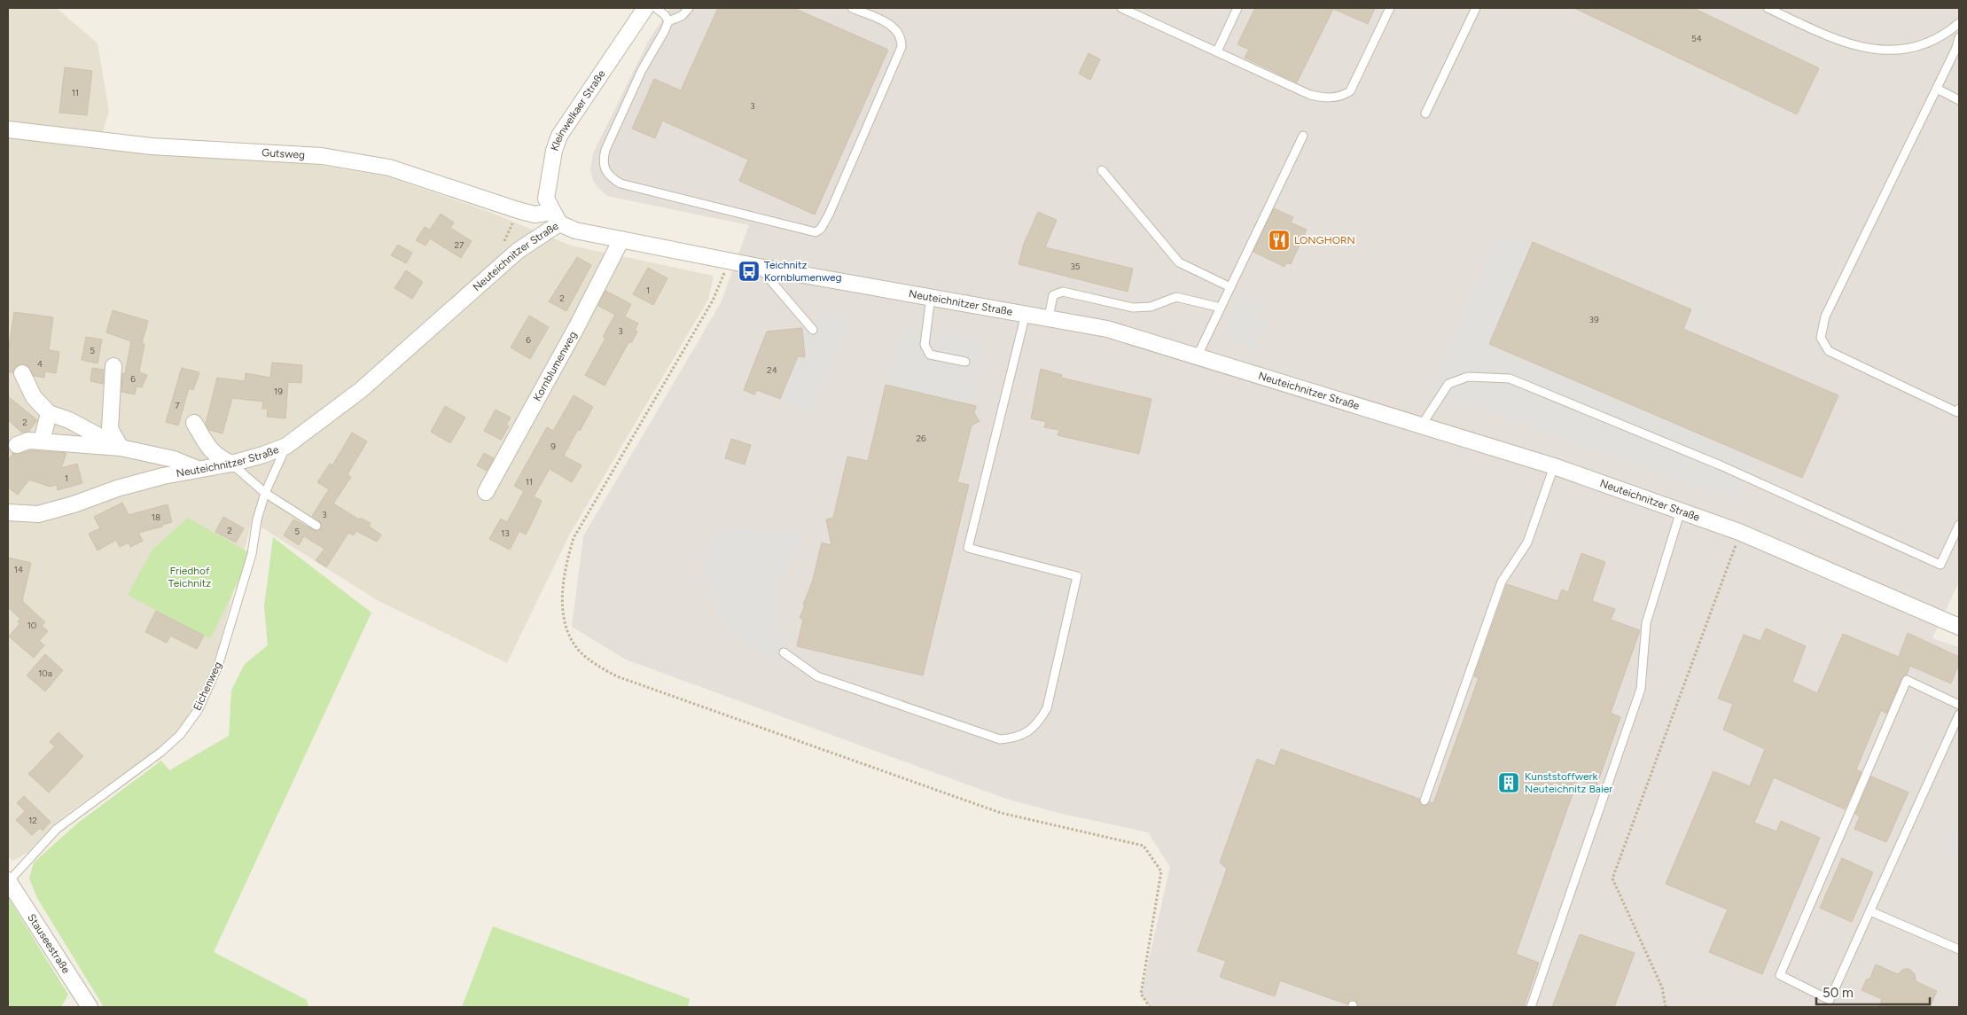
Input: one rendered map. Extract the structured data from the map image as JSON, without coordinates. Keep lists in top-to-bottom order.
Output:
{
  "streets": {
    "street": [
      "Kleinwelkaer Straße",
      "Gutsweg",
      "Neuteichnitzer Straße",
      "Kornblumenweg",
      "Stauseestraße"
    ],
    "lane": ["Eichenweg"]
  },
  "crossings": [
    ["Kleinwelkaer Straße", "Gutsweg"],
    ["Kleinwelkaer Straße", "Neuteichnitzer Straße"],
    ["Gutsweg", "Neuteichnitzer Straße"],
    ["Neuteichnitzer Straße", "Kornblumenweg"],
    ["Neuteichnitzer Straße", "Eichenweg"],
    ["Eichenweg", "Stauseestraße"]
  ],
  "parks": ["Friedhof Teichnitz"],
  "places": {
    "restaurant": ["LONGHORN"],
    "bus stop": ["Teichnitz Kornblumenweg"],
    "building": ["Kunststoffwerk Neuteichnitz Baier"]
  },
  "house_numbers": [
    "54",
    "11",
    "3",
    "27",
    "35",
    "1",
    "2",
    "39",
    "3",
    "6",
    "5",
    "4",
    "24",
    "6",
    "19",
    "7",
    "2",
    "26",
    "9",
    "1",
    "11",
    "3",
    "18",
    "2",
    "5",
    "13",
    "14",
    "10",
    "10a",
    "12"
  ],
  "scale_bar": "50 m"
}
